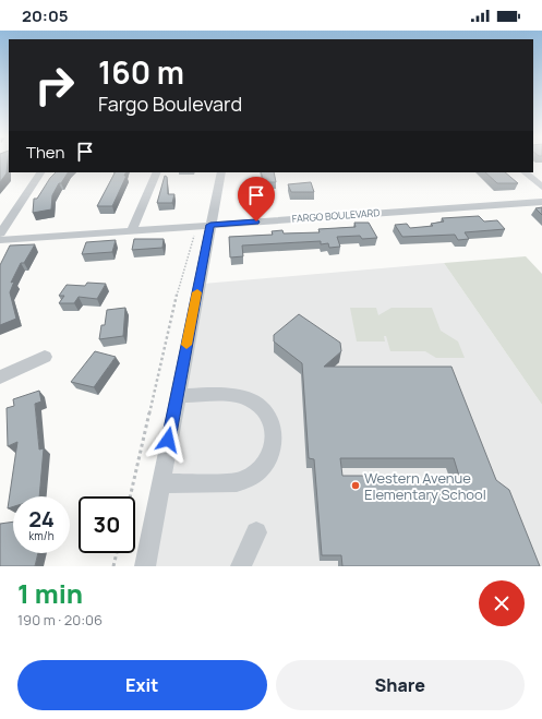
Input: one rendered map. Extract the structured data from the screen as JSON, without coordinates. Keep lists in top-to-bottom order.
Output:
{
  "streets": {
    "street": ["FARGO BOULEVARD"]
  },
  "places": ["Western Avenue Elementary School"],
  "page": {
    "status": "20:05",
    "turn": ["160 m", "Fargo Boulevard"],
    "then": "Then",
    "speed": "24 km/h",
    "limit": "30",
    "heading": ["1 min", "190 m · 20:06"],
    "buttons": ["Exit", "Share"]
  }
}
